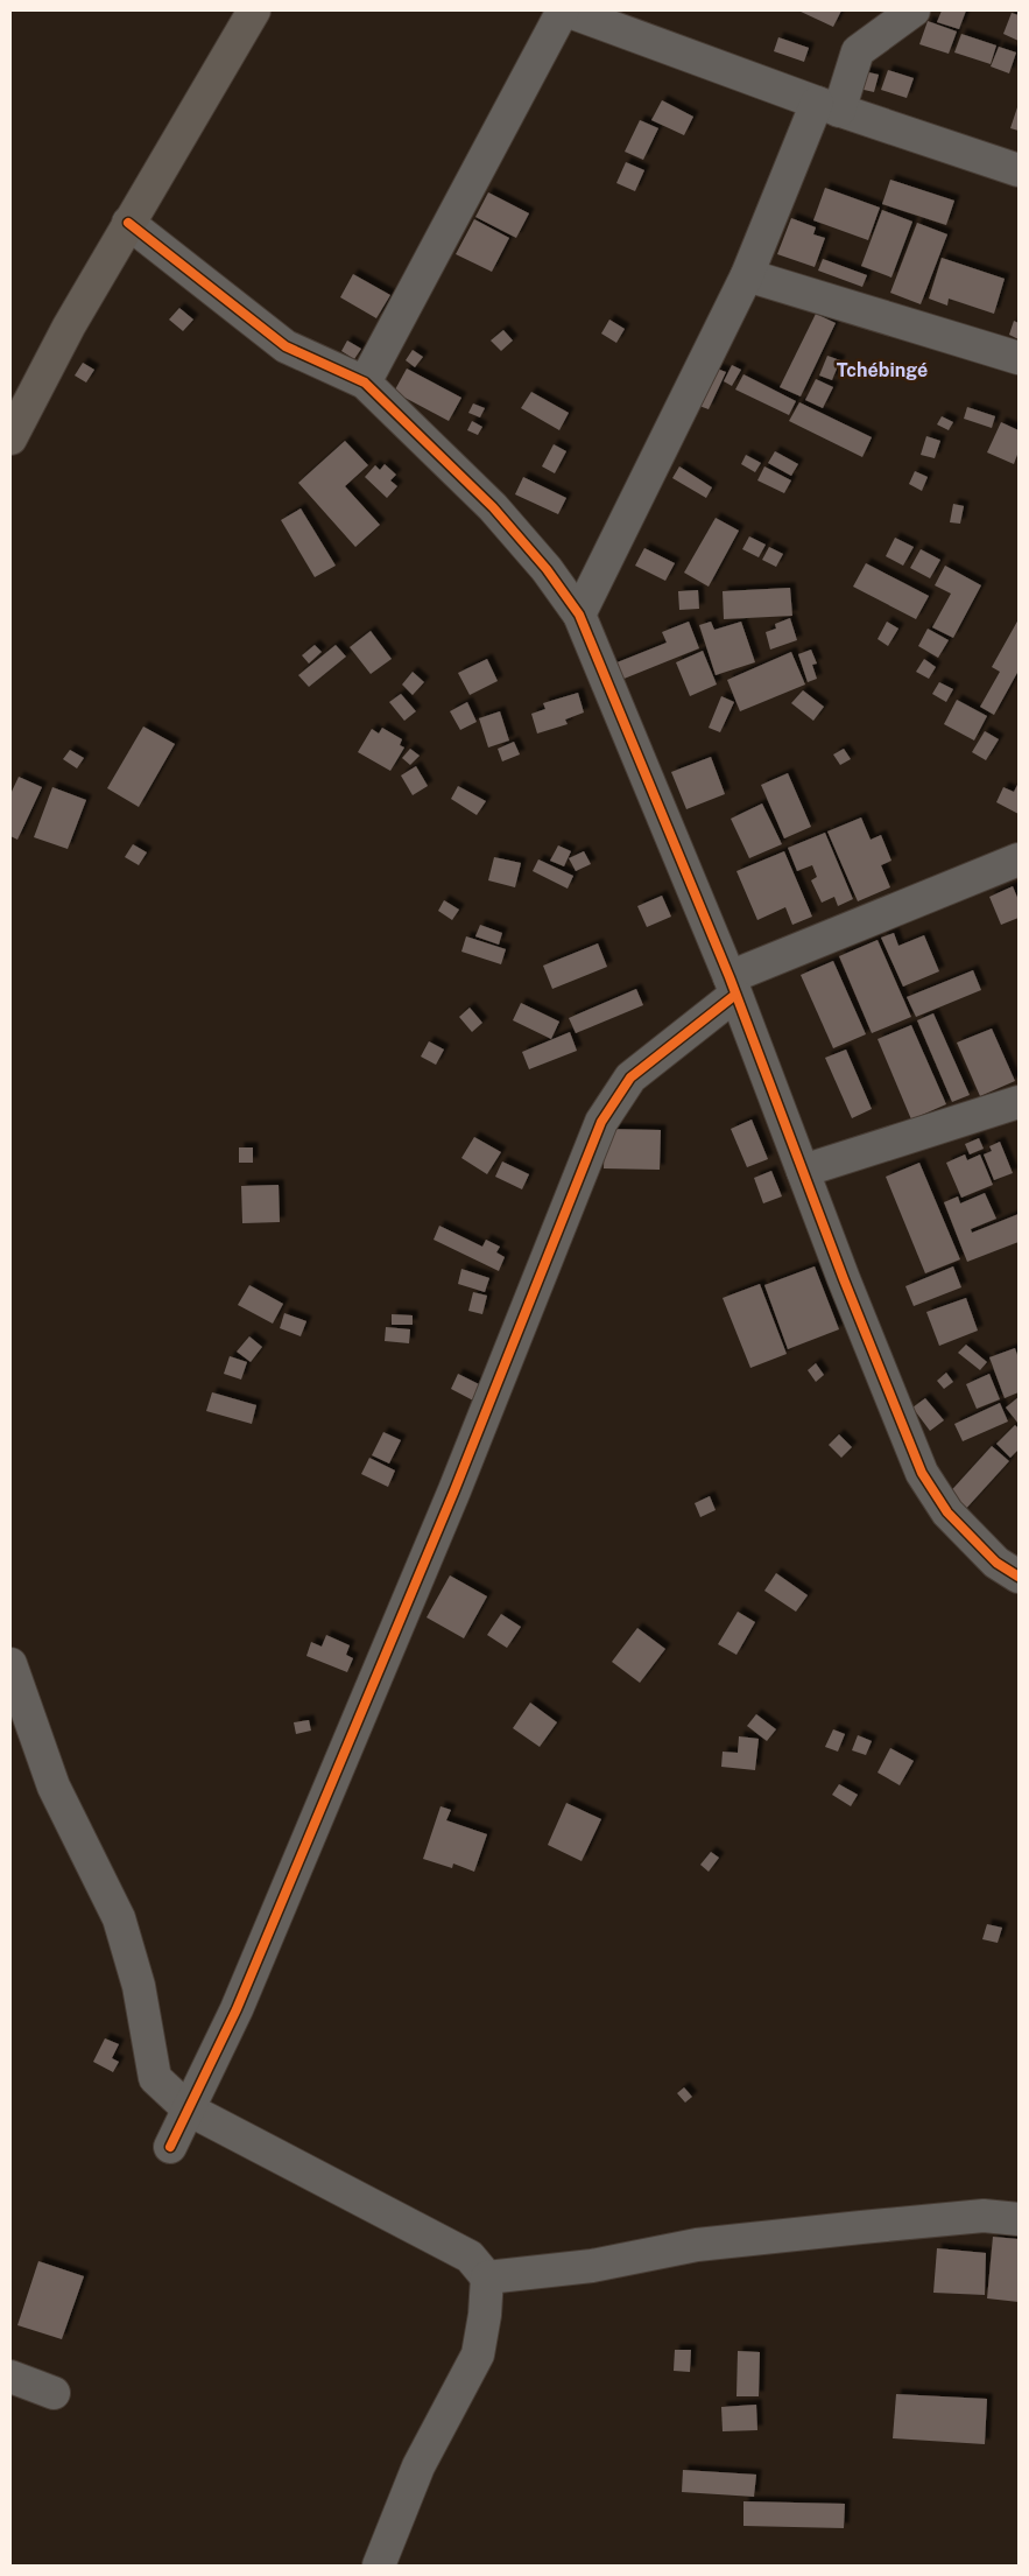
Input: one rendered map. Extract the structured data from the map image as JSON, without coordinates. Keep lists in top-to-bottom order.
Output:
{
  "districts": ["Tchébingé"]
}
